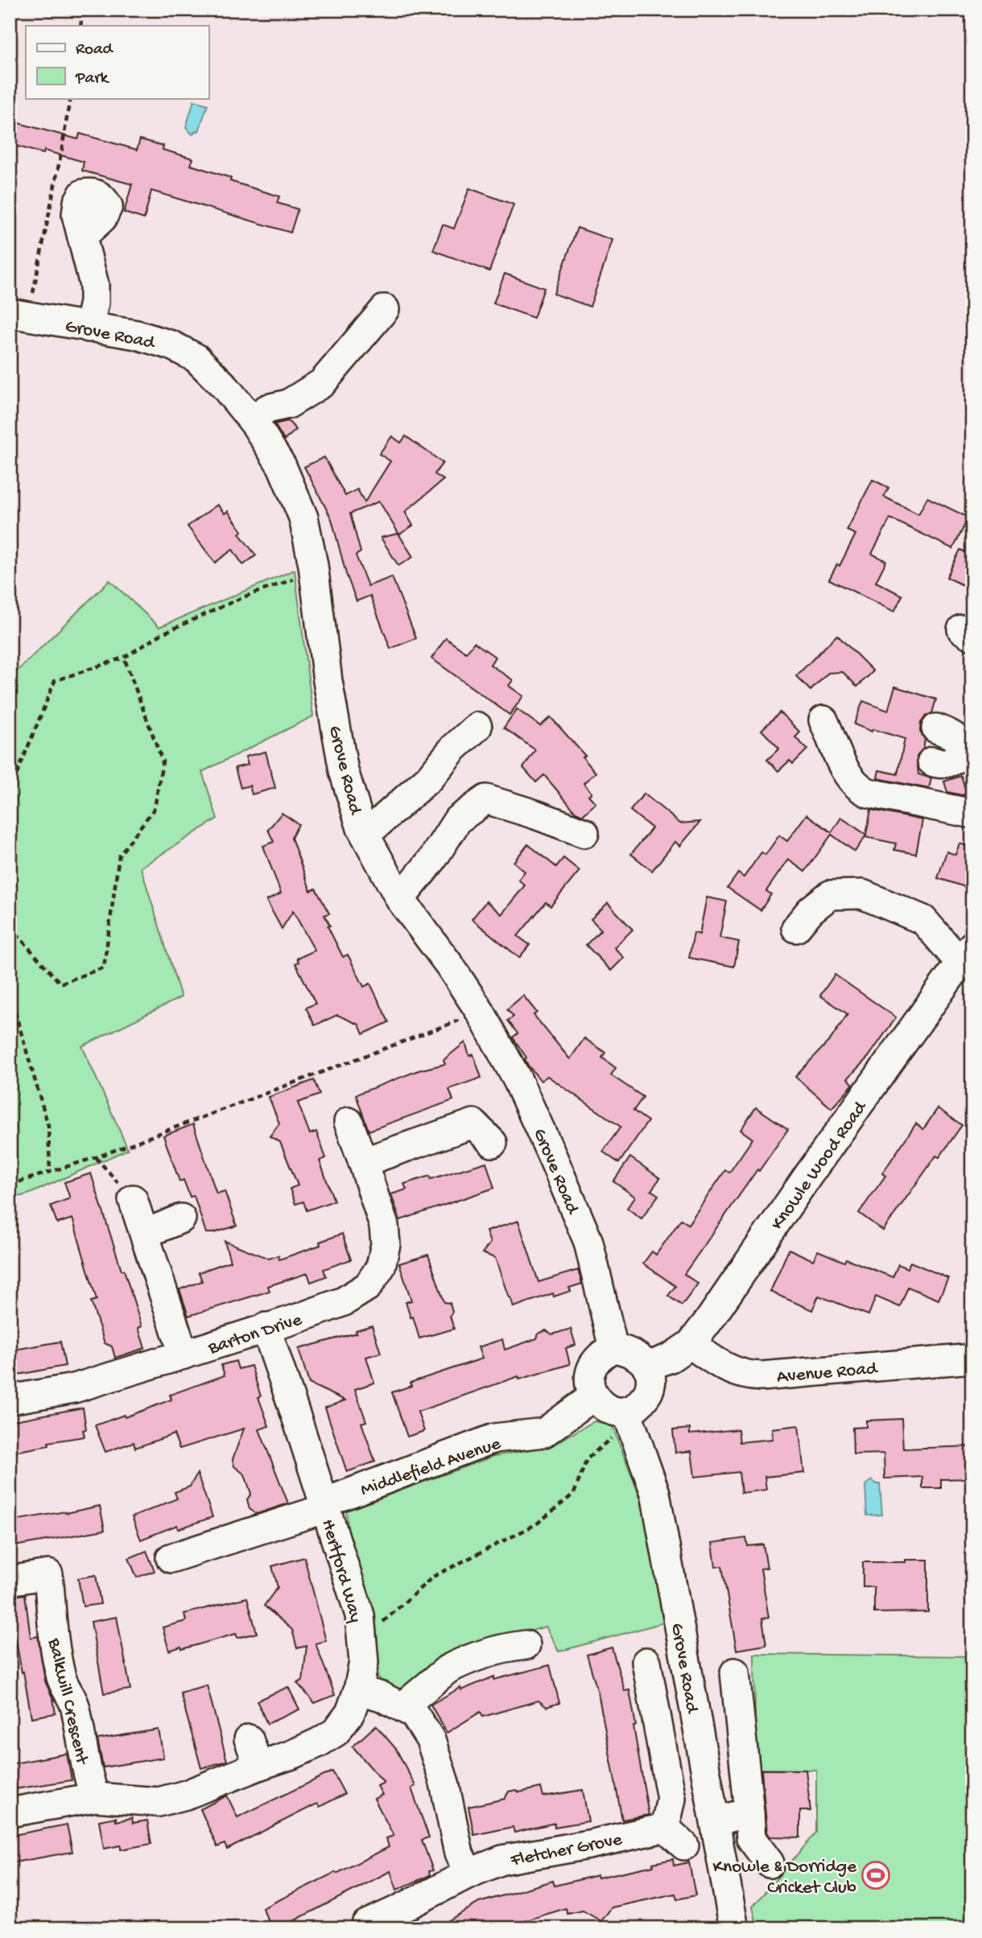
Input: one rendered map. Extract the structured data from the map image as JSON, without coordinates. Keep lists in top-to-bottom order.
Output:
{
  "streets": {
    "street": [
      "Grove Road",
      "Knowle Wood Road",
      "Barton Drive",
      "Avenue Road",
      "Middlefield Avenue",
      "Hertford Way",
      "Balkwill Crescent",
      "Fletcher Grove"
    ]
  },
  "crossings": [
    ["Grove Road", "Knowle Wood Road"],
    ["Grove Road", "Middlefield Avenue"],
    ["Knowle Wood Road", "Avenue Road"],
    ["Knowle Wood Road", "Middlefield Avenue"],
    ["Barton Drive", "Hertford Way"],
    ["Middlefield Avenue", "Hertford Way"],
    ["Hertford Way", "Balkwill Crescent"]
  ],
  "places": {
    "sports": ["Knowle & Dorridge Cricket Club"]
  },
  "legend": ["Road", "Park"]
}
